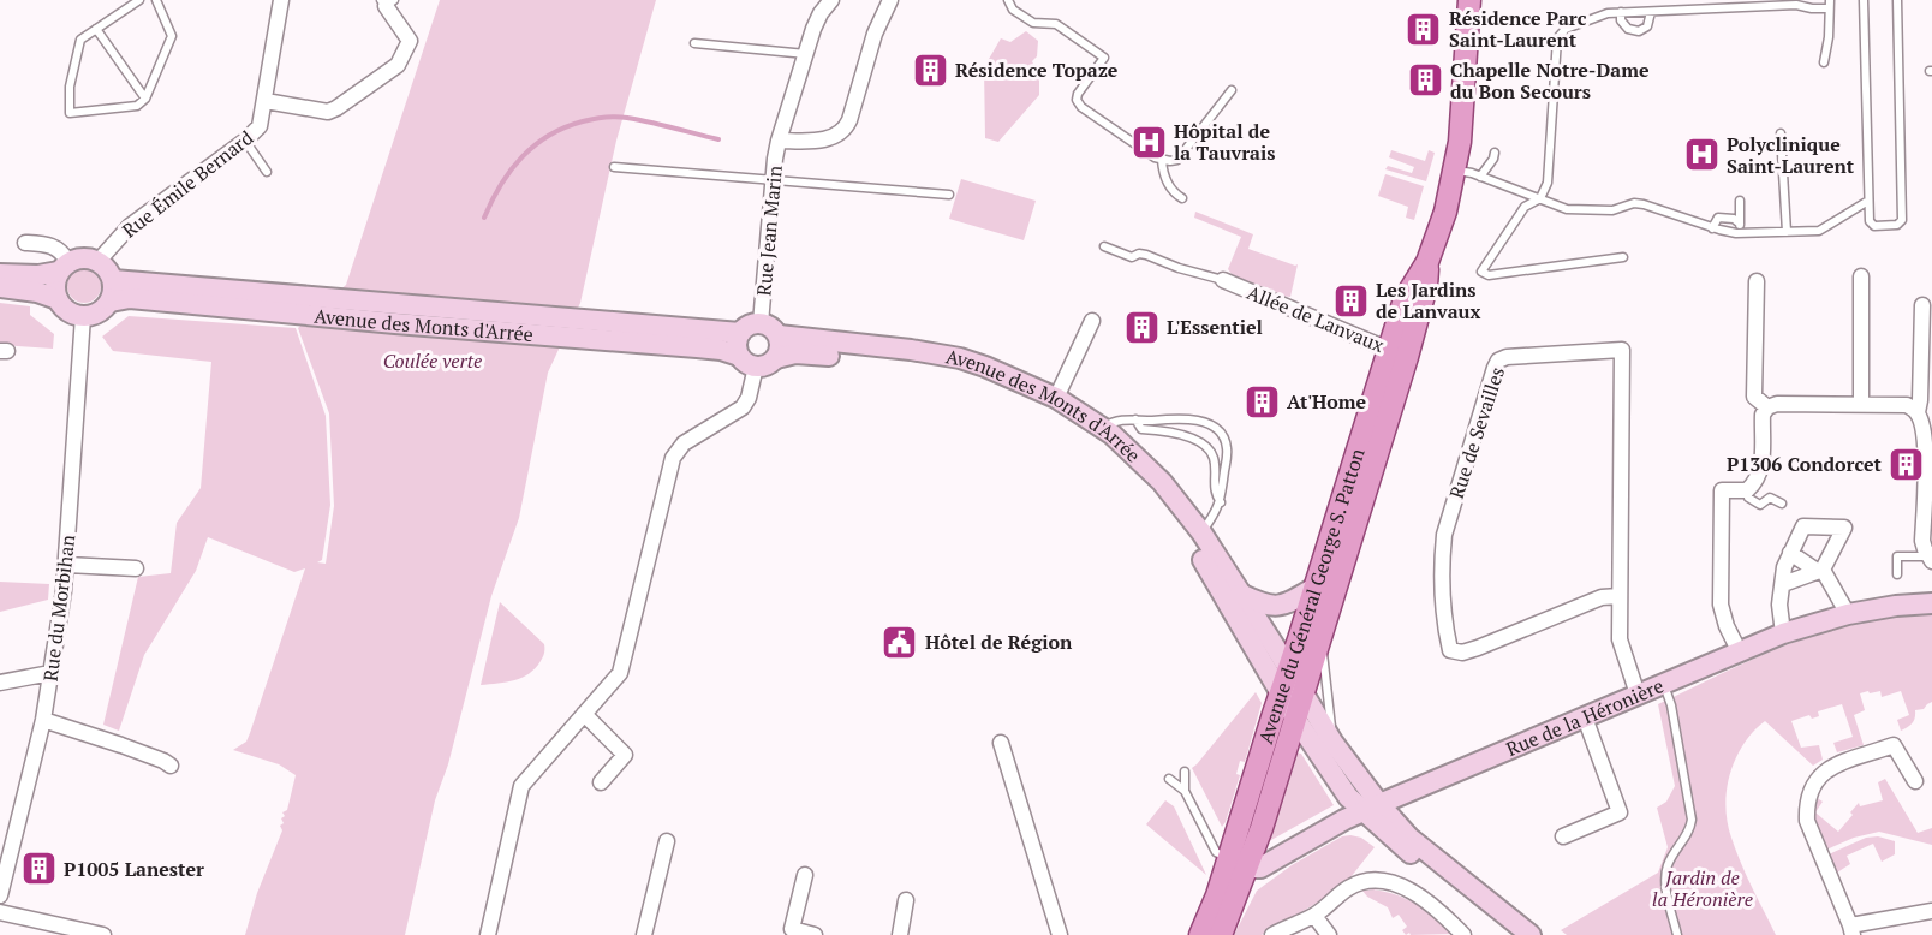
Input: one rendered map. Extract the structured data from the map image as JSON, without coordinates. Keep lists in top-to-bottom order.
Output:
{
  "streets": {
    "main road": ["Avenue du Général George S. Patton"],
    "street": [
      "Rue Émile Bernard",
      "Rue Jean Marin",
      "Allée de Lanvaux",
      "Avenue des Monts d'Arrée",
      "Rue de Sevailles",
      "Rue du Morbihan",
      "Rue de la Héronière"
    ]
  },
  "crossings": [
    ["Rue Émile Bernard", "Avenue des Monts d'Arrée"],
    ["Rue Émile Bernard", "Rue du Morbihan"],
    ["Rue Jean Marin", "Avenue des Monts d'Arrée"],
    ["Allée de Lanvaux", "Avenue du Général George S. Patton"],
    ["Avenue des Monts d'Arrée", "Avenue du Général George S. Patton"],
    ["Avenue des Monts d'Arrée", "Rue du Morbihan"],
    ["Avenue des Monts d'Arrée", "Rue de la Héronière"],
    ["Rue de Sevailles", "Rue de la Héronière"],
    ["Avenue du Général George S. Patton", "Rue de la Héronière"]
  ],
  "parks": ["Coulée verte", "Jardin de la Héronière"],
  "places": {
    "building": [
      "Résidence Parc Saint-Laurent",
      "Résidence Topaze",
      "Chapelle Notre-Dame du Bon Secours",
      "Les Jardins de Lanvaux",
      "L'Essentiel",
      "At'Home",
      "P1306 Condorcet",
      "P1005 Lanester"
    ],
    "hospital": ["Hôpital de la Tauvrais", "Polyclinique Saint-Laurent"],
    "public building": ["Hôtel de Région"]
  }
}
